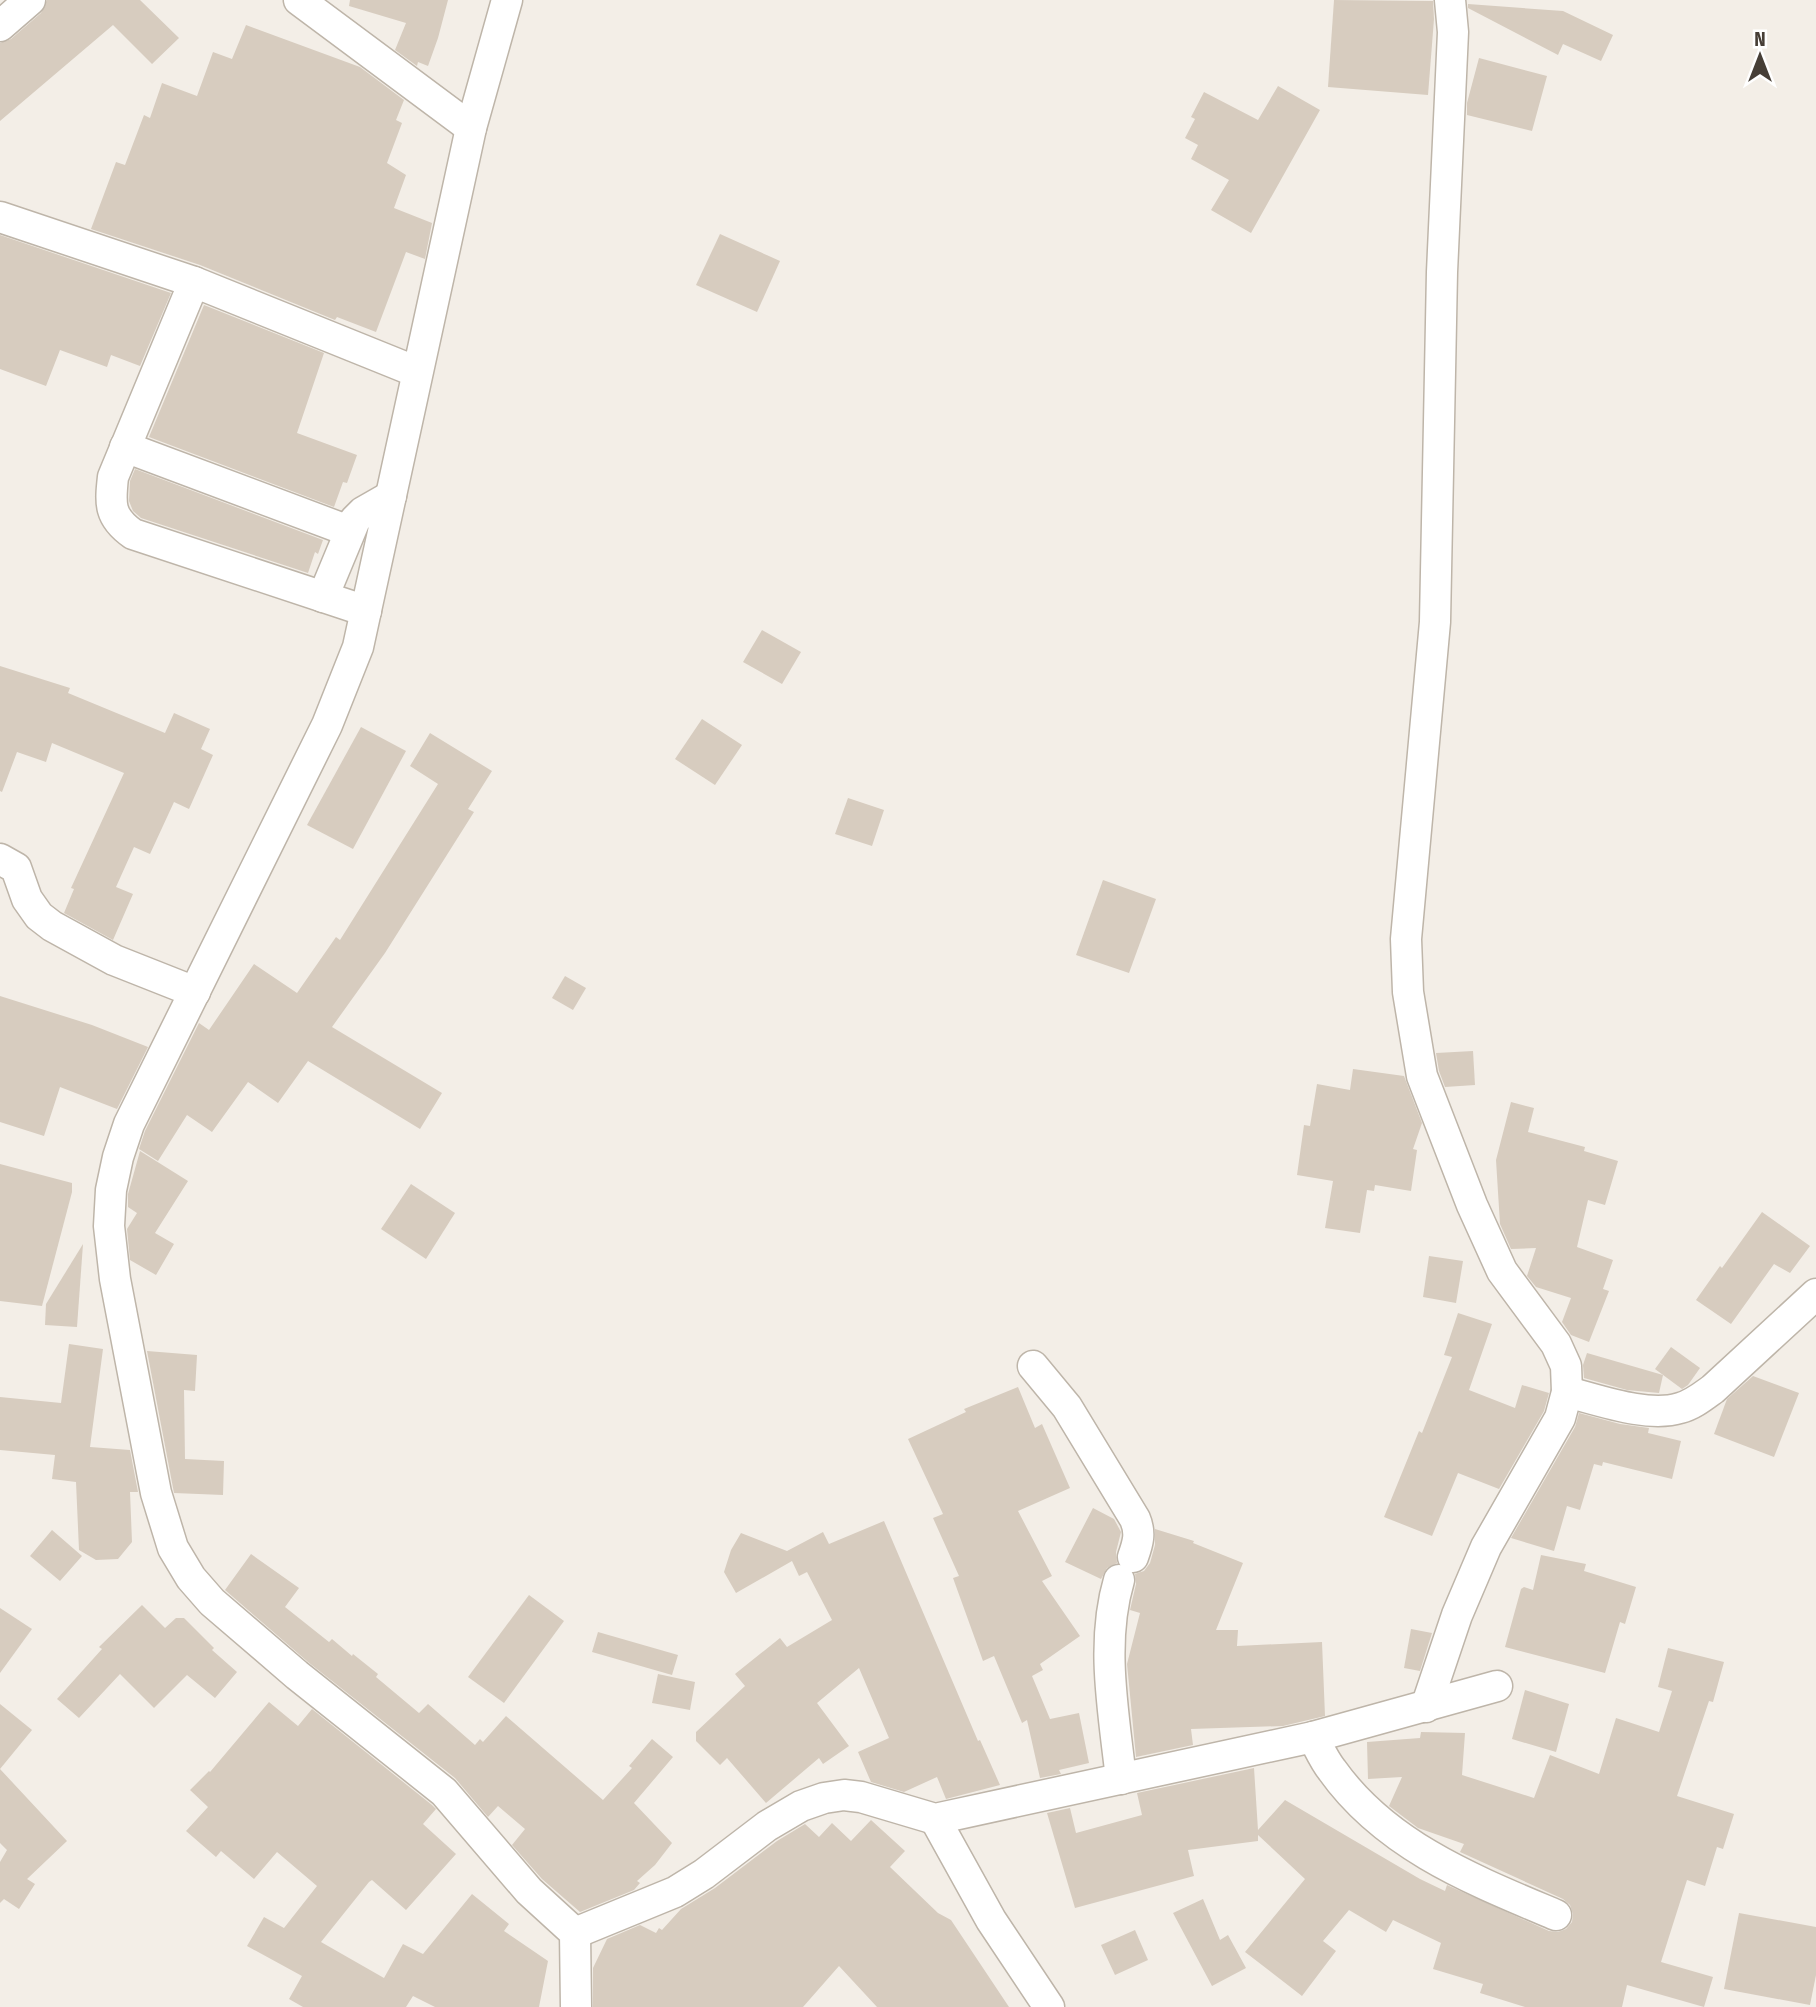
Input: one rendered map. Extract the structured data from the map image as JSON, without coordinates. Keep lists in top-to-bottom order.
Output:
{
  "north": "top"
}
